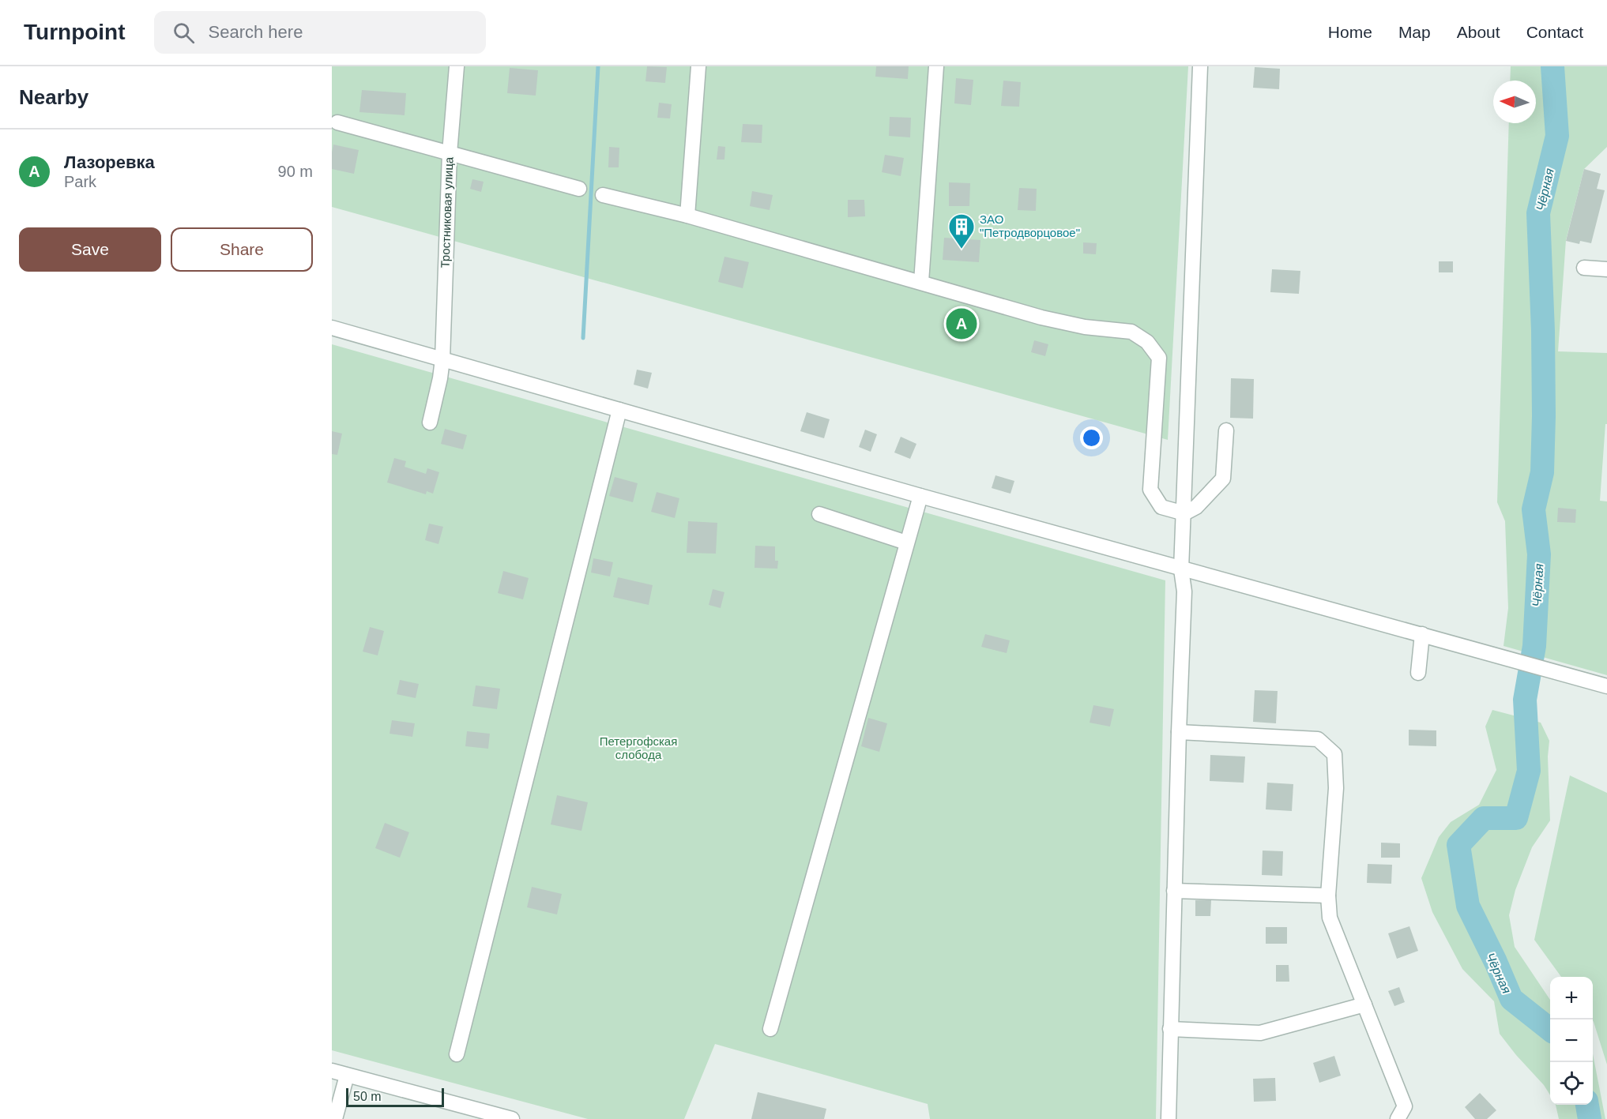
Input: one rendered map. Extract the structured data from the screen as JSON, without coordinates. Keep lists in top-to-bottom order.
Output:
{
  "streets": {
    "street": ["Тростниковая улица"]
  },
  "water": ["Чёрная"],
  "parks": ["Петергофская слобода"],
  "places": {
    "building": ["ЗАО \"Петродворцовое\""]
  },
  "scale_bar": "50 m",
  "north": "left",
  "page": {
    "header": "Turnpoint",
    "search": "Search here",
    "nav": [
      "Home",
      "Map",
      "About",
      "Contact"
    ],
    "heading": "Nearby",
    "list": [
      {
        "mark": "A",
        "name": "Лазоревка",
        "note": "Park",
        "value": "90 m"
      }
    ],
    "buttons": ["Save", "Share"],
    "pins": "A",
    "map_buttons": ["+", "−"],
    "scale": "50 m"
  }
}
